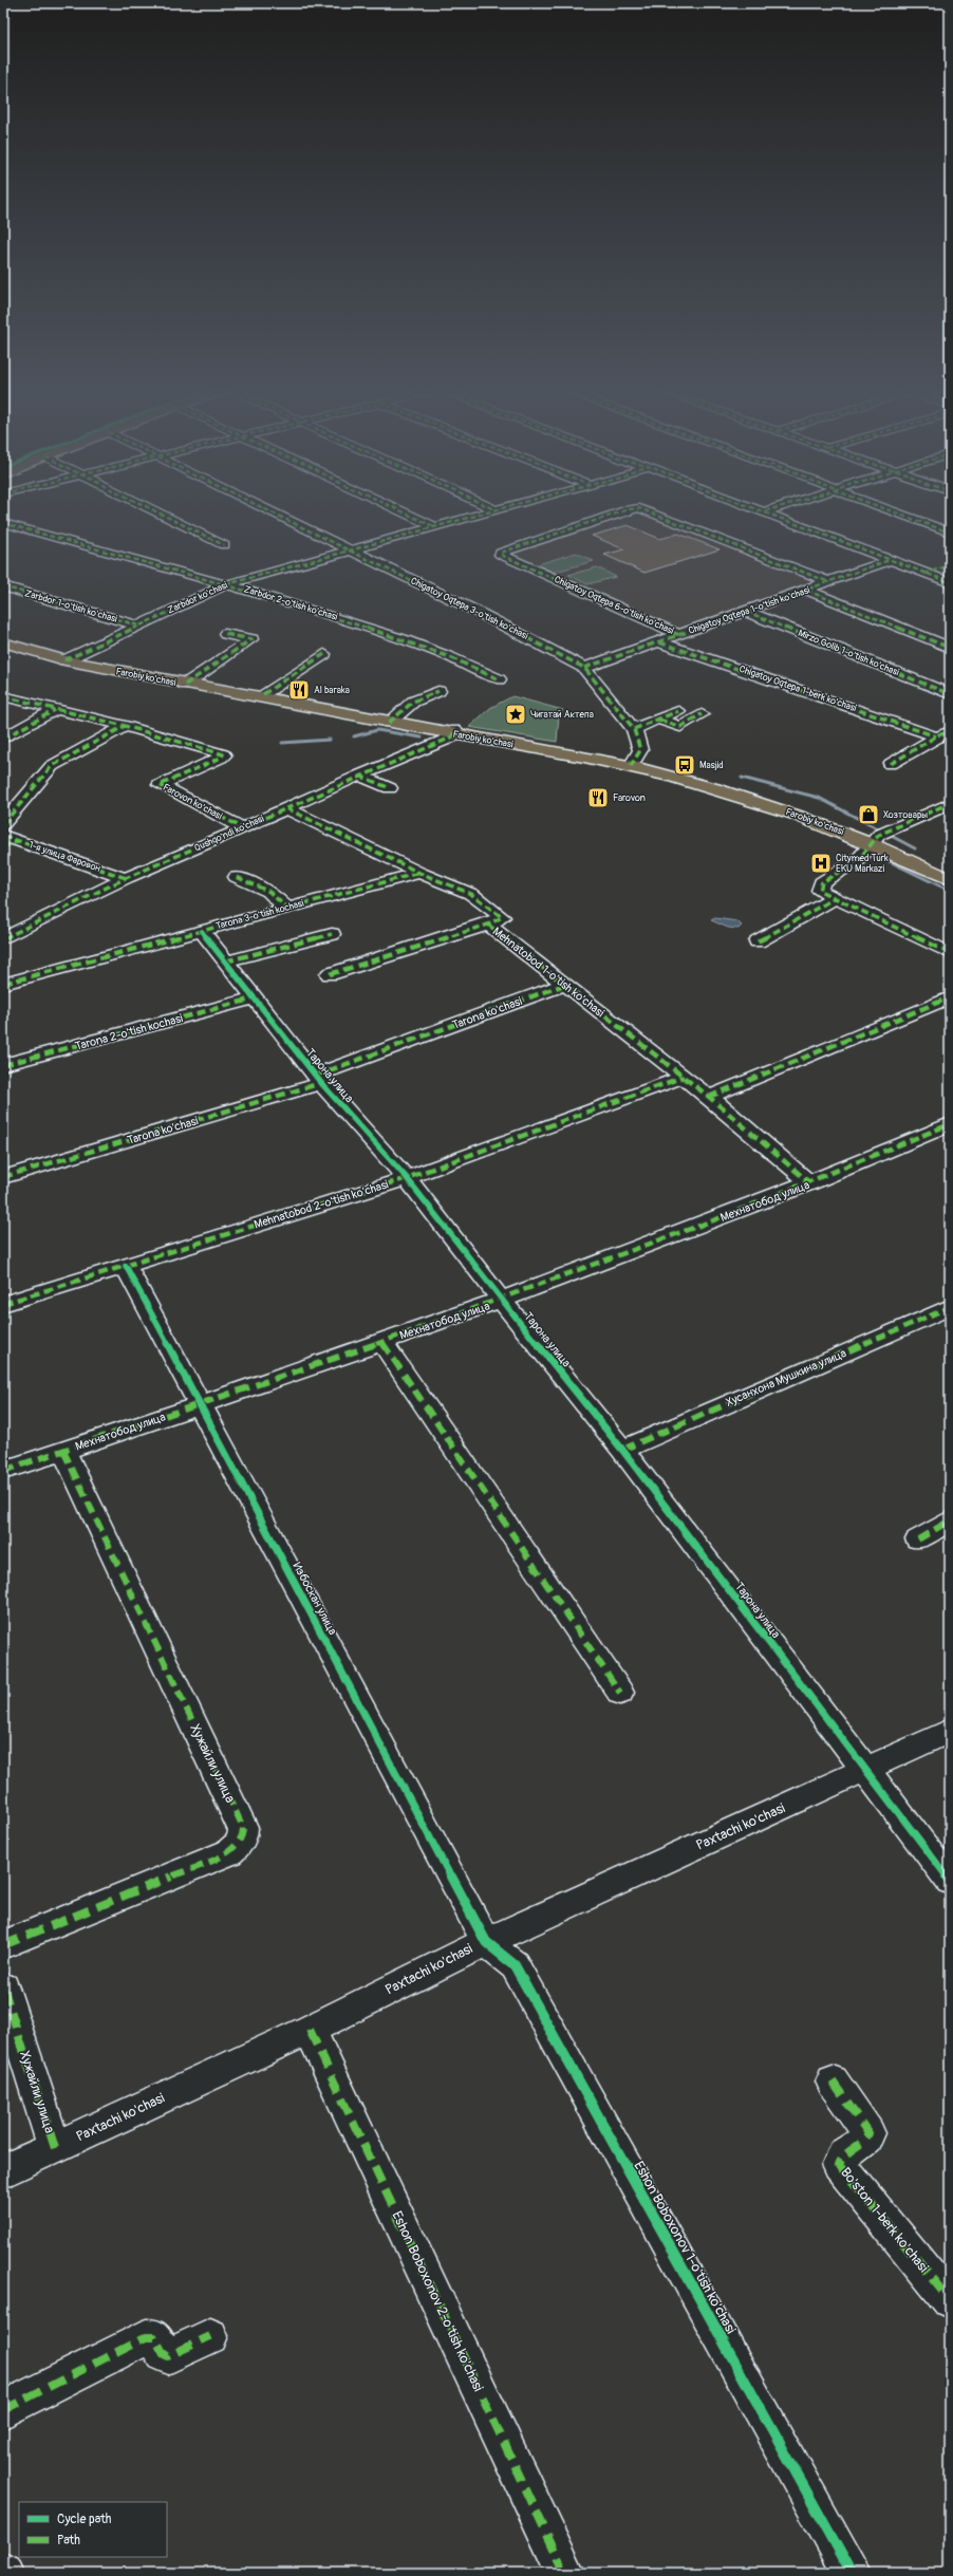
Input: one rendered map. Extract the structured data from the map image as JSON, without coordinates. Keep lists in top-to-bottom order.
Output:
{
  "streets": {
    "main road": ["Farobiy ko'chasi"],
    "street": [
      "Zarbdor ko'chasi",
      "Zarbdor 2-o'tish ko'chasi",
      "Chigatoy Oqtepa 6-o'tish ko'chasi",
      "Zarbdor 1-o'tish ko'chasi",
      "Chigatoy Oqtepa 3-o'tish ko'chasi",
      "Chigatoy Oqtepa 1-o'tish ko'chasi",
      "Mirzo Golib 1-o'tish ko'chasi",
      "Chigatoy Oqtepa 1-berk ko'chasi",
      "Farovon ko'chasi",
      "Qushqo'ndi ko'chasi",
      "1-я улица Фаровон",
      "Tarona 3-o'tish kochasi",
      "Mehnatobod 1-o'tish ko'chasi",
      "Tarona ko'chasi",
      "Tarona 2-o'tish kochasi",
      "Тарона улица",
      "Мехнатобод улица",
      "Mehnatobod 2-o'tish ko'chasi",
      "Хусанхона Мушкина улица",
      "Избоскан улица",
      "Хужайли улица",
      "Paxtachi ko'chasi",
      "Bo'ston 1-berk ko'chasi",
      "Eshon Boboxonov 1-o'tish ko'chasi",
      "Eshon Boboxonov 2-o'tish ko'chasi"
    ]
  },
  "crossings": [
    ["Zarbdor ko'chasi", "Zarbdor 2-o'tish ko'chasi"],
    ["Zarbdor ko'chasi", "Zarbdor 1-o'tish ko'chasi"],
    ["Zarbdor ko'chasi", "Chigatoy Oqtepa 3-o'tish ko'chasi"],
    ["Zarbdor ko'chasi", "Farobiy ko'chasi"],
    ["Chigatoy Oqtepa 6-o'tish ko'chasi", "Chigatoy Oqtepa 1-o'tish ko'chasi"],
    ["Chigatoy Oqtepa 3-o'tish ko'chasi", "Chigatoy Oqtepa 1-o'tish ko'chasi"],
    ["Chigatoy Oqtepa 3-o'tish ko'chasi", "Farobiy ko'chasi"],
    ["Chigatoy Oqtepa 1-o'tish ko'chasi", "Mirzo Golib 1-o'tish ko'chasi"],
    ["Chigatoy Oqtepa 1-o'tish ko'chasi", "Chigatoy Oqtepa 1-berk ko'chasi"],
    ["Farobiy ko'chasi", "Qushqo'ndi ko'chasi"],
    ["Farovon ko'chasi", "Qushqo'ndi ko'chasi"],
    ["Qushqo'ndi ko'chasi", "1-я улица Фаровон"],
    ["Qushqo'ndi ko'chasi", "Mehnatobod 1-o'tish ko'chasi"],
    ["Tarona 3-o'tish kochasi", "Mehnatobod 1-o'tish ko'chasi"],
    ["Tarona 3-o'tish kochasi", "Тарона улица"],
    ["Mehnatobod 1-o'tish ko'chasi", "Tarona ko'chasi"],
    ["Mehnatobod 1-o'tish ko'chasi", "Мехнатобод улица"],
    ["Mehnatobod 1-o'tish ko'chasi", "Mehnatobod 2-o'tish ko'chasi"],
    ["Tarona ko'chasi", "Тарона улица"],
    ["Tarona 2-o'tish kochasi", "Тарона улица"],
    ["Тарона улица", "Мехнатобод улица"],
    ["Тарона улица", "Mehnatobod 2-o'tish ko'chasi"],
    ["Тарона улица", "Хусанхона Мушкина улица"],
    ["Тарона улица", "Paxtachi ko'chasi"],
    ["Мехнатобод улица", "Избоскан улица"],
    ["Мехнатобод улица", "Хужайли улица"],
    ["Mehnatobod 2-o'tish ko'chasi", "Избоскан улица"],
    ["Избоскан улица", "Paxtachi ko'chasi"],
    ["Избоскан улица", "Eshon Boboxonov 1-o'tish ko'chasi"],
    ["Хужайли улица", "Paxtachi ko'chasi"],
    ["Paxtachi ko'chasi", "Eshon Boboxonov 1-o'tish ko'chasi"],
    ["Paxtachi ko'chasi", "Eshon Boboxonov 2-o'tish ko'chasi"]
  ],
  "places": {
    "restaurant": ["Al baraka", "Farovon"],
    "place": ["Чигатай Актепа"],
    "bus stop": ["Masjid"],
    "shop": ["Хозтовары"],
    "hospital": ["Citymed Turk EKU Markazi"]
  },
  "legend": ["Cycle path", "Path"]
}
